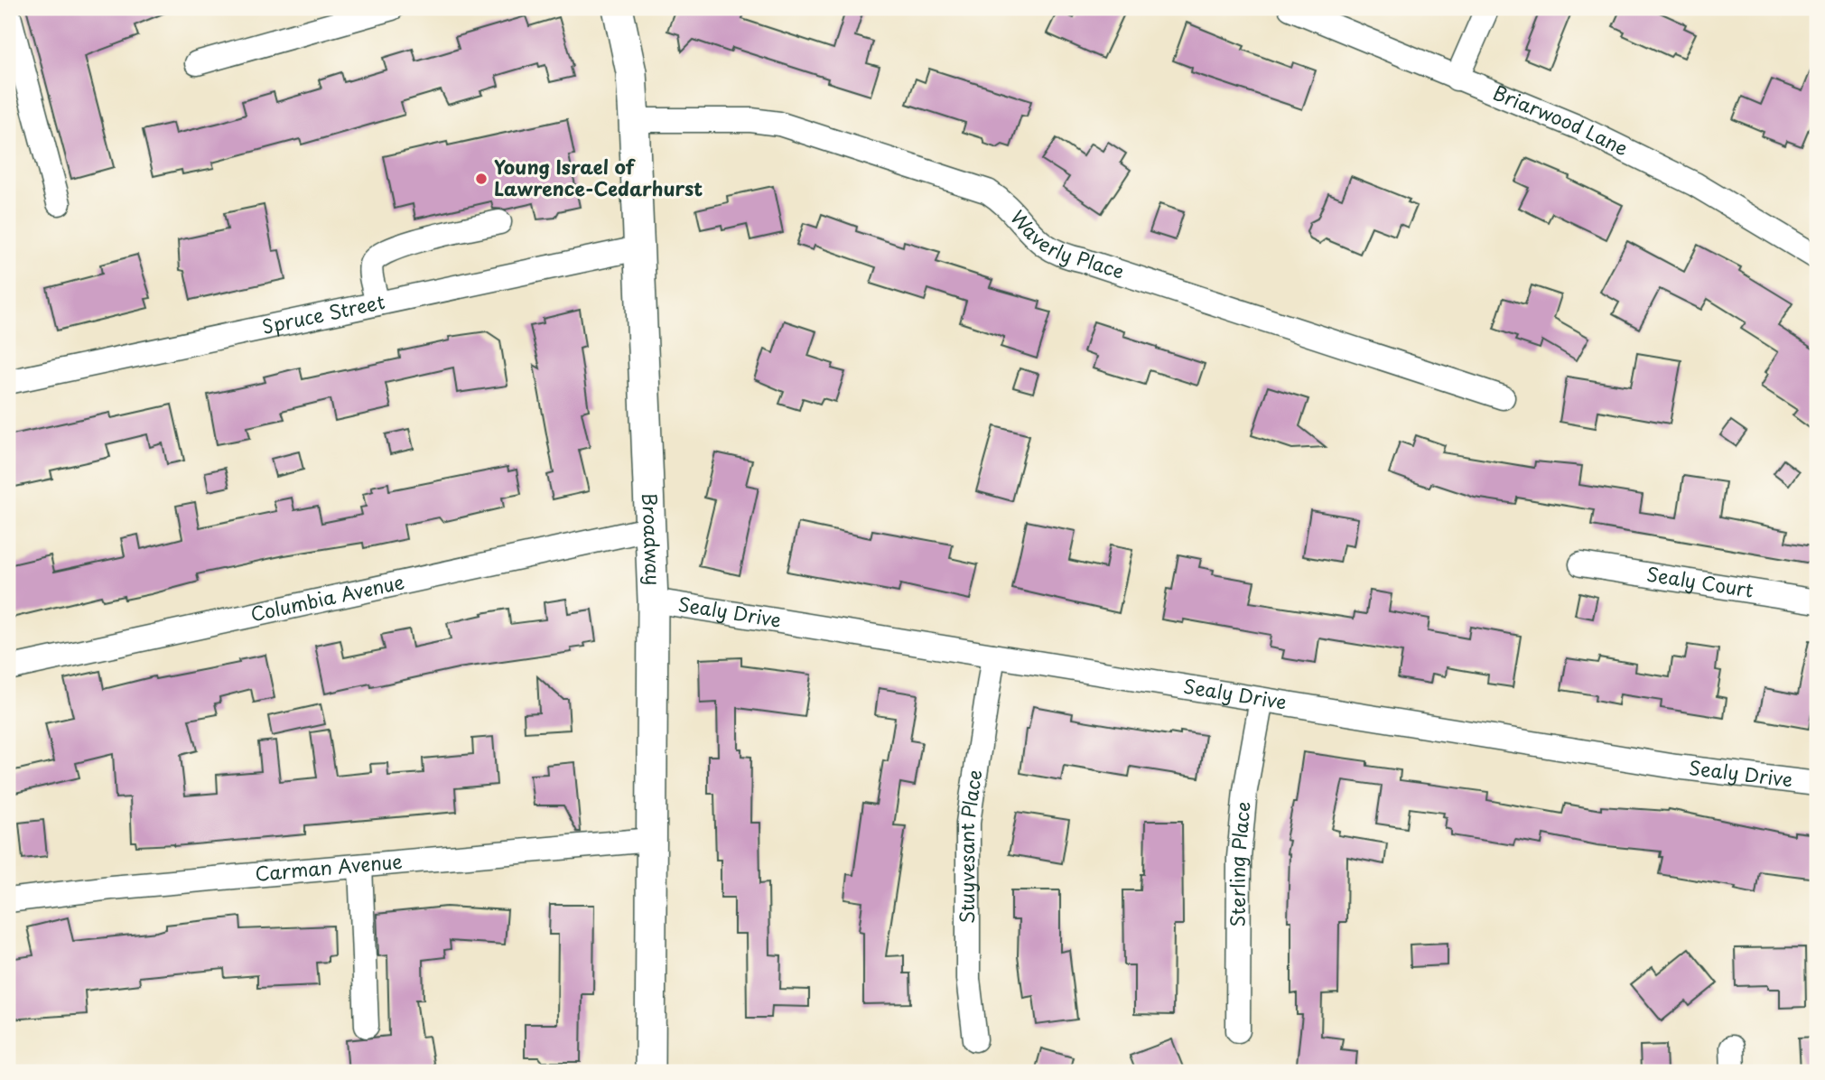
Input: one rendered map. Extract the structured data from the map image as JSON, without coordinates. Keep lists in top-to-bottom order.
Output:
{
  "streets": {
    "main road": ["Broadway"],
    "street": [
      "Briarwood Lane",
      "Waverly Place",
      "Spruce Street",
      "Sealy Court",
      "Columbia Avenue",
      "Sealy Drive",
      "Stuyvesant Place",
      "Sterling Place",
      "Carman Avenue"
    ]
  },
  "crossings": [
    ["Waverly Place", "Broadway"],
    ["Spruce Street", "Broadway"],
    ["Broadway", "Columbia Avenue"],
    ["Broadway", "Sealy Drive"],
    ["Broadway", "Carman Avenue"],
    ["Sealy Drive", "Stuyvesant Place"],
    ["Sealy Drive", "Sterling Place"]
  ],
  "places": ["Young Israel of Lawrence-Cedarhurst"]
}
